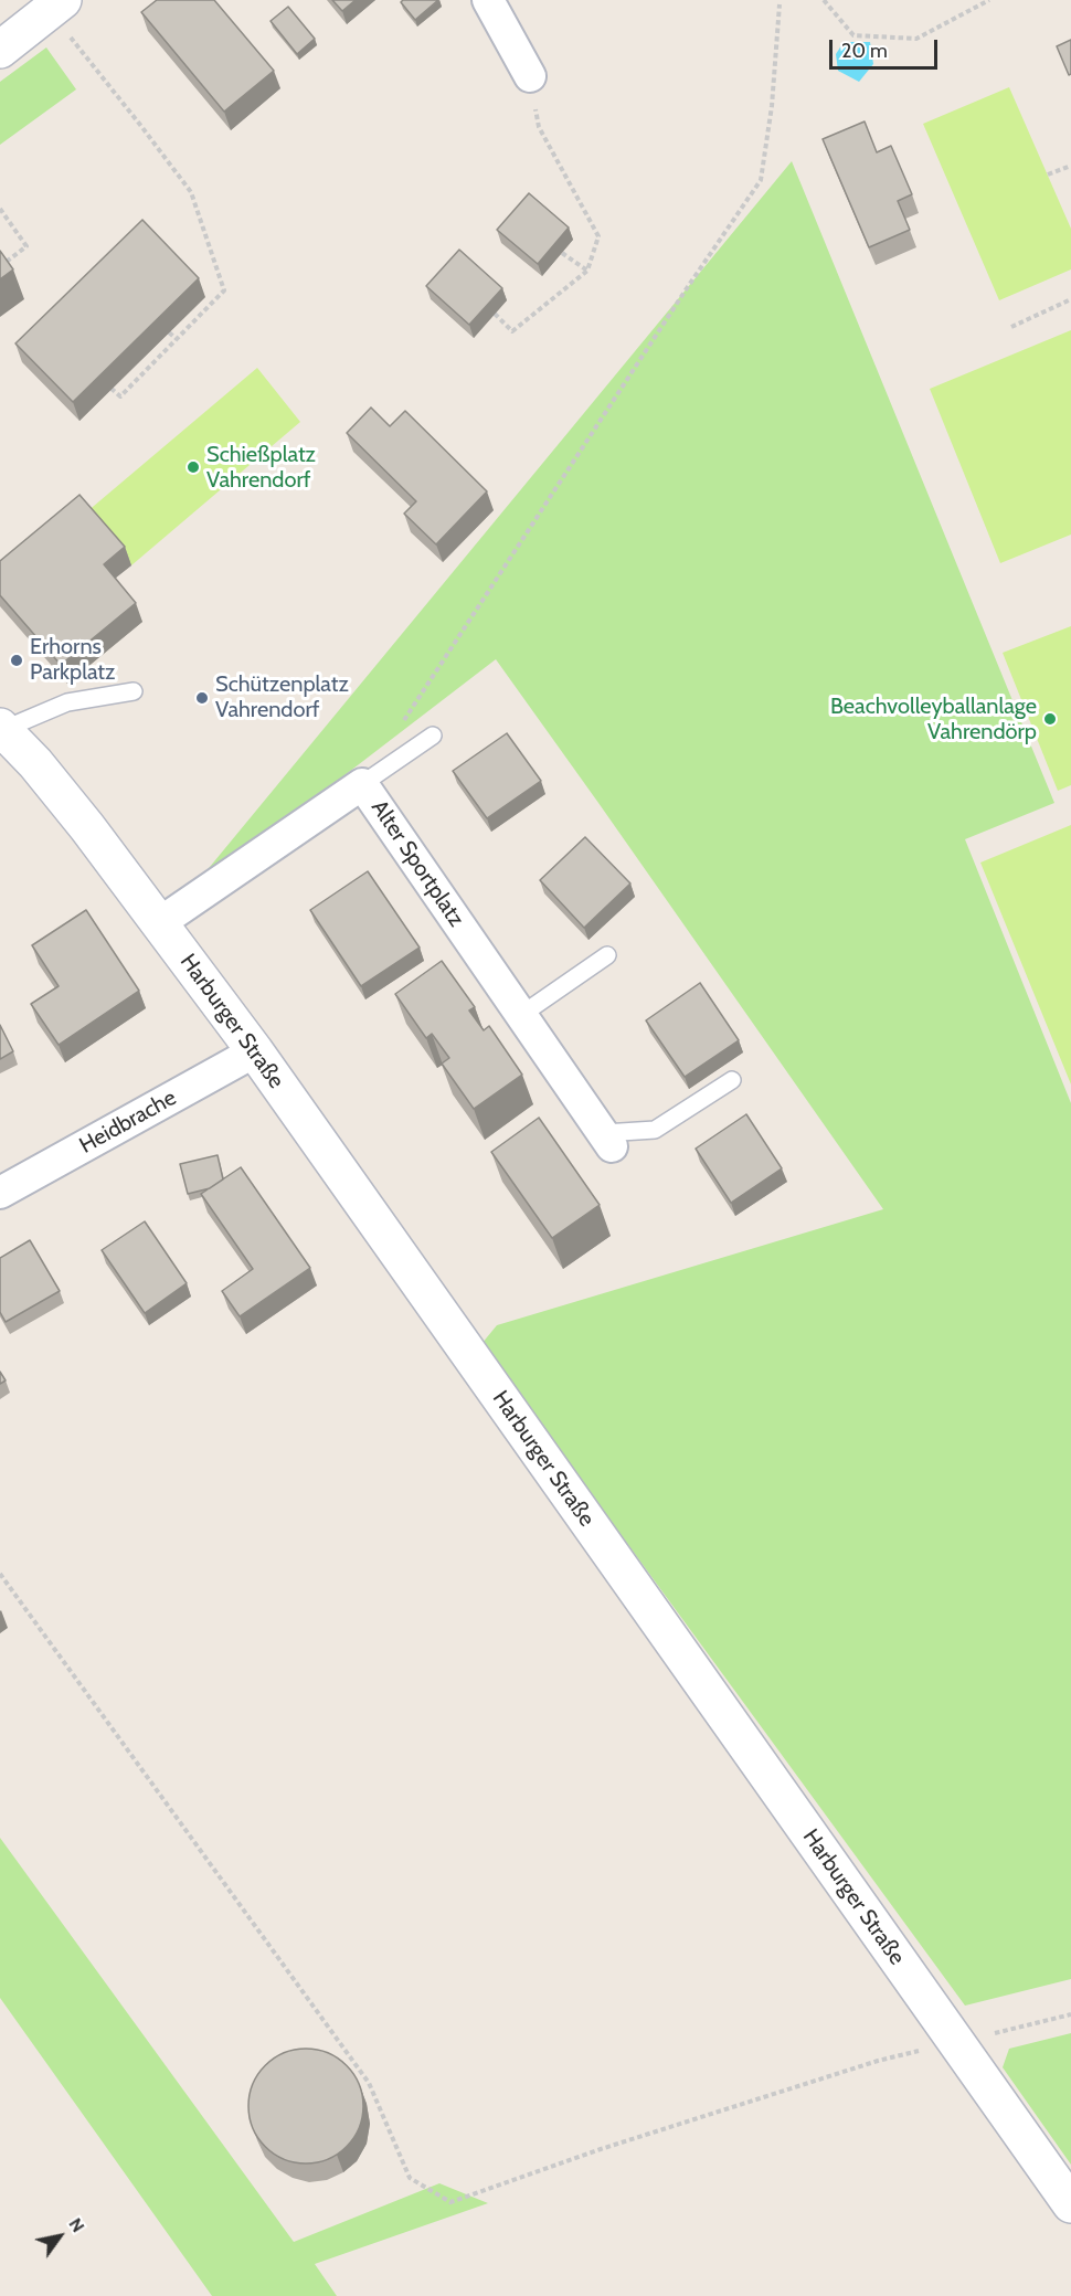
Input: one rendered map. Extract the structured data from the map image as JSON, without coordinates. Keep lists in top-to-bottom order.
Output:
{
  "streets": {
    "street": ["Alter Sportplatz", "Harburger Straße", "Heidbrache"]
  },
  "crossings": [
    ["Alter Sportplatz", "Harburger Straße"],
    ["Harburger Straße", "Heidbrache"]
  ],
  "places": [
    "Schießplatz Vahrendorf",
    "Erhorns Parkplatz",
    "Schützenplatz Vahrendorf",
    "Beachvolleyballanlage Vahrendörp"
  ],
  "scale_bar": "20 m",
  "north": "top right"
}
